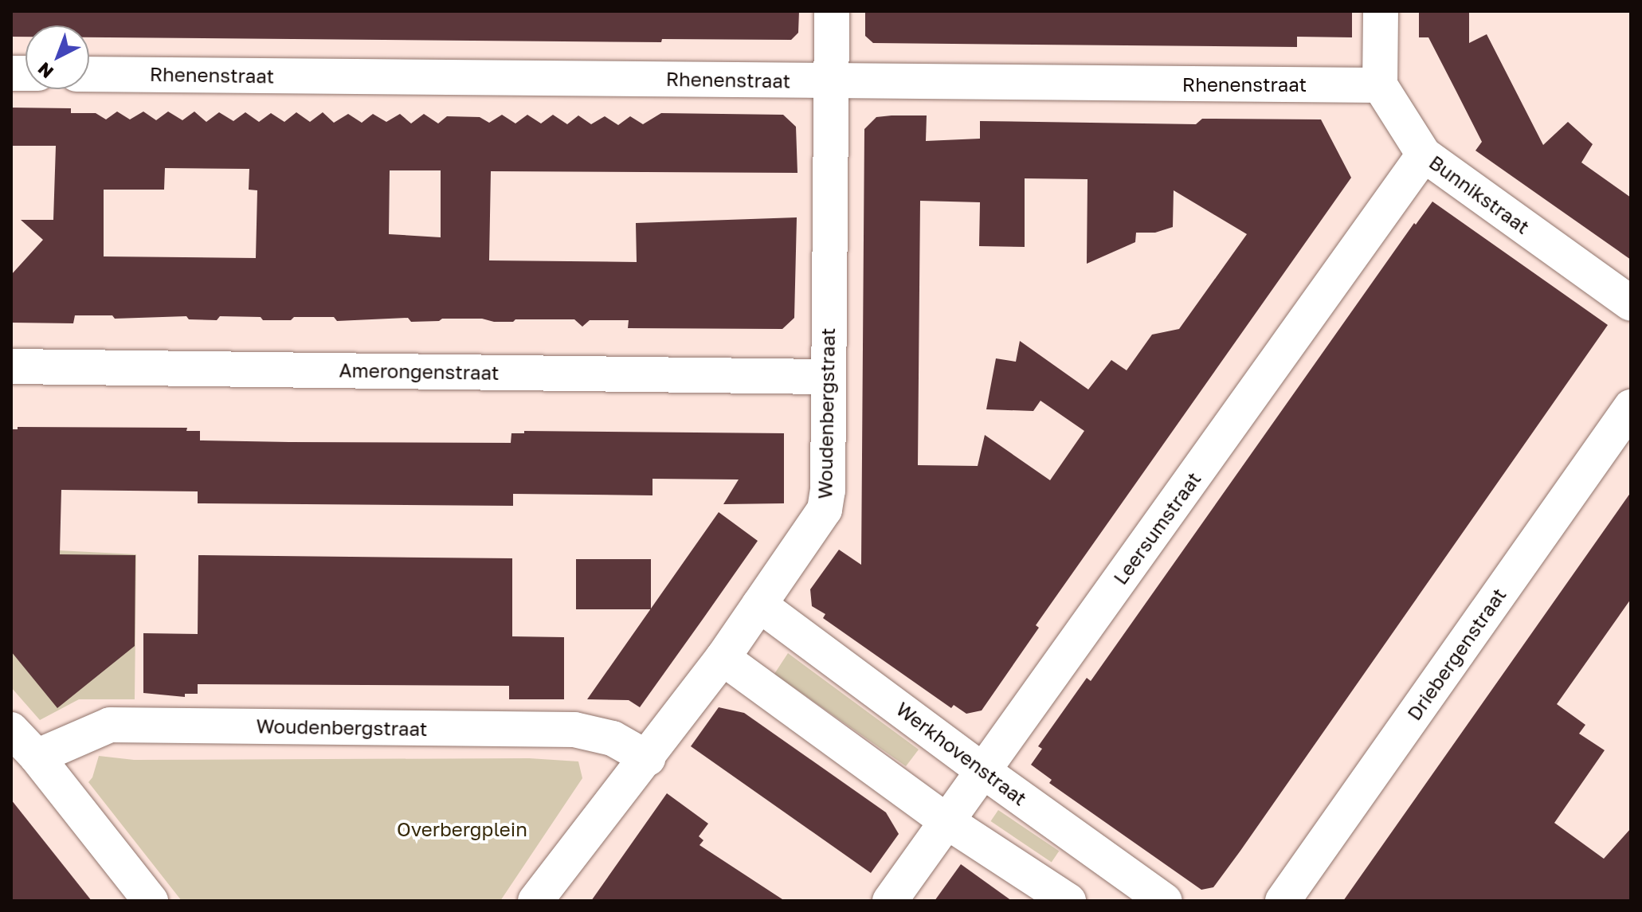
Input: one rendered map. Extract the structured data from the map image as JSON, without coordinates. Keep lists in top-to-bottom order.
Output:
{
  "streets": {
    "street": [
      "Rhenenstraat",
      "Bunnikstraat",
      "Amerongenstraat",
      "Woudenbergstraat",
      "Leersumstraat",
      "Driebergenstraat",
      "Werkhovenstraat"
    ]
  },
  "crossings": [
    ["Rhenenstraat", "Bunnikstraat"],
    ["Rhenenstraat", "Woudenbergstraat"],
    ["Bunnikstraat", "Leersumstraat"],
    ["Amerongenstraat", "Woudenbergstraat"],
    ["Woudenbergstraat", "Werkhovenstraat"],
    ["Leersumstraat", "Werkhovenstraat"]
  ],
  "parks": ["Overbergplein"],
  "north": "bottom left"
}
